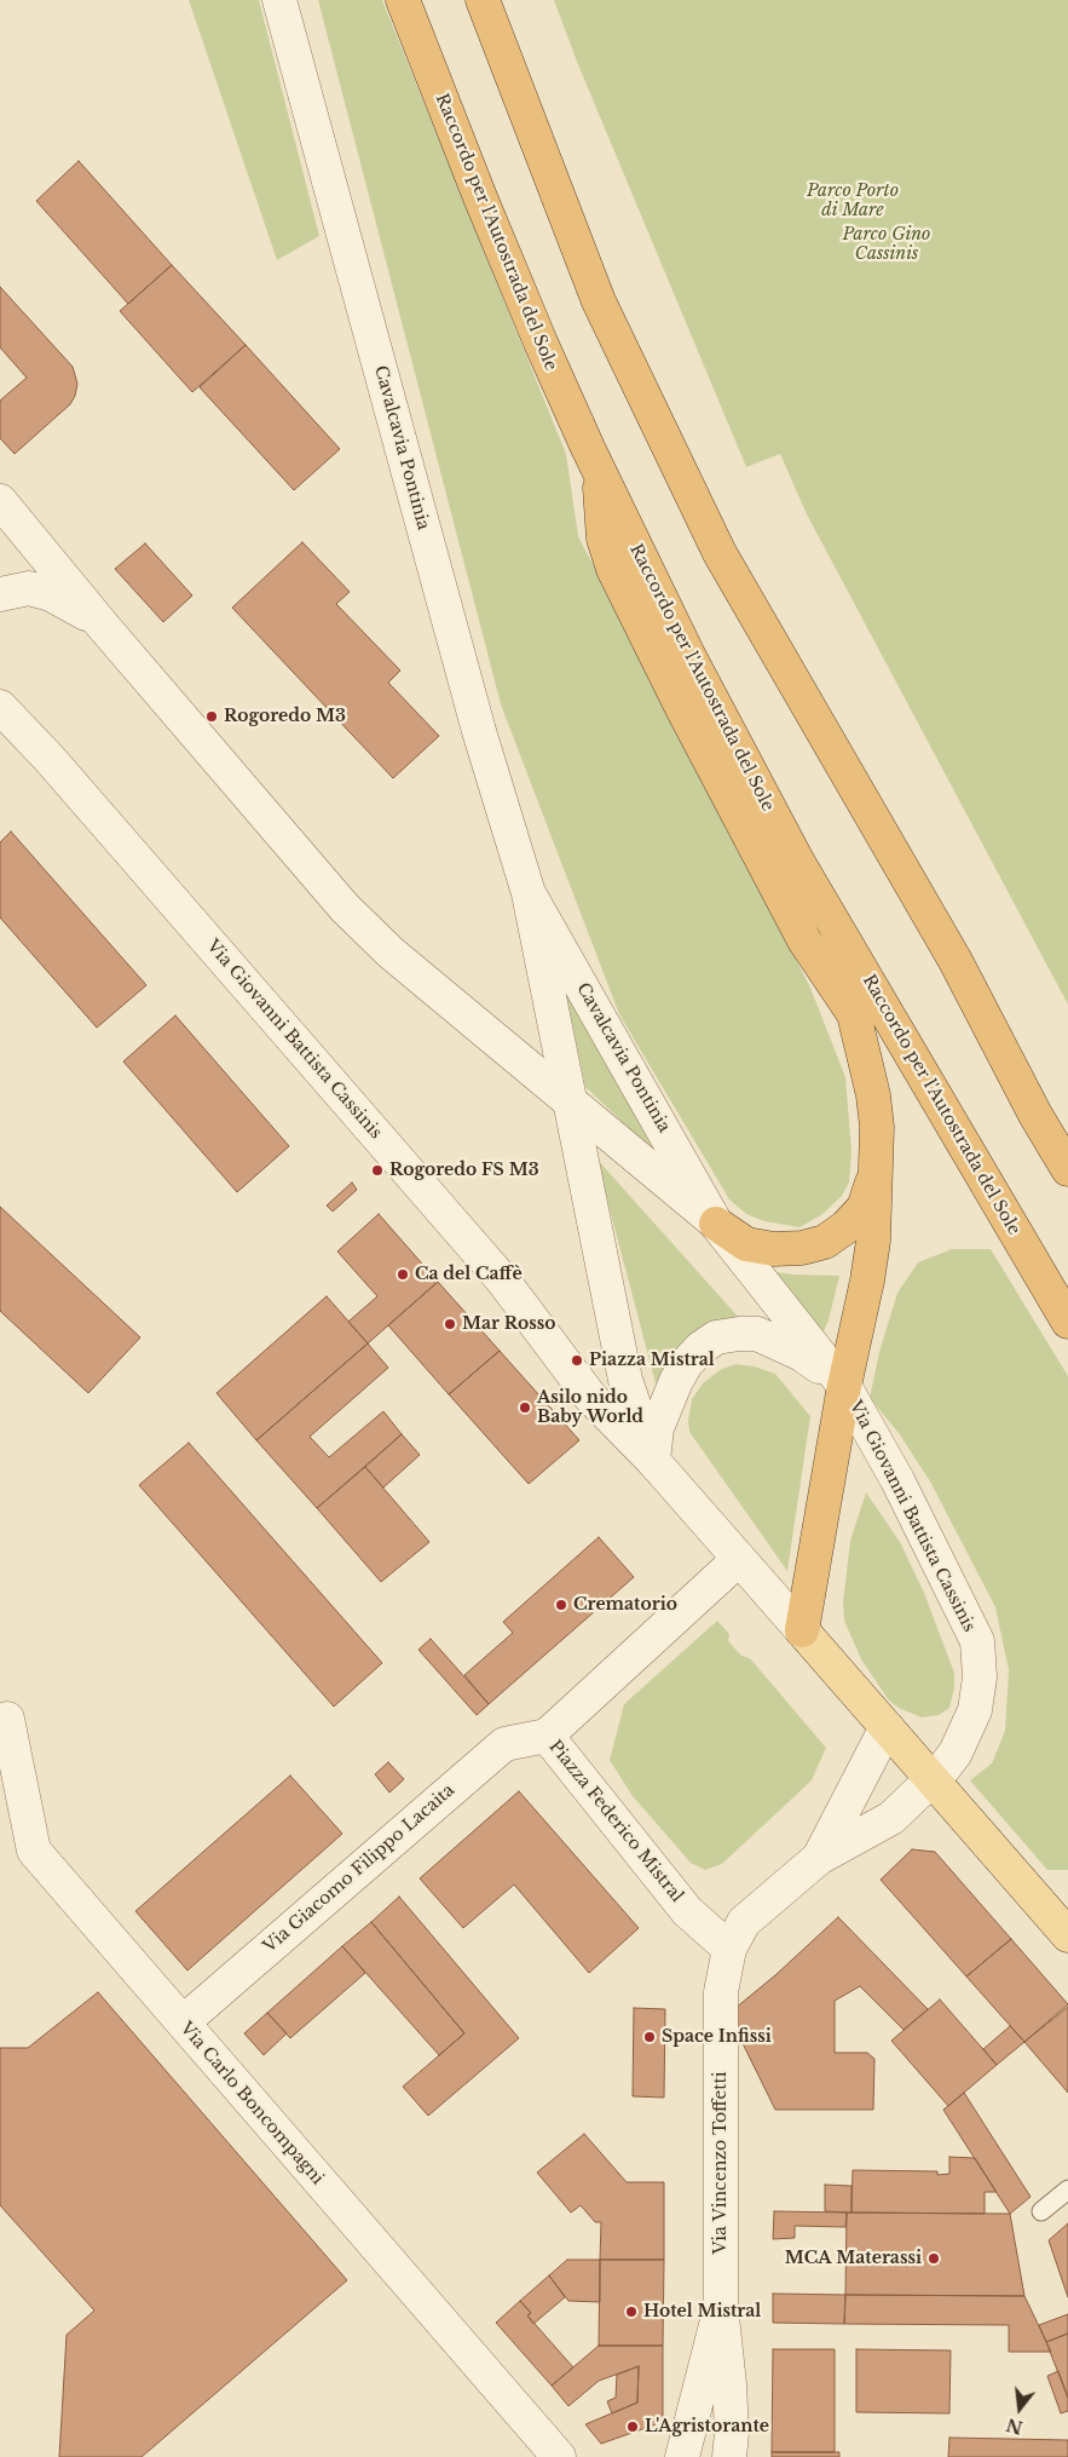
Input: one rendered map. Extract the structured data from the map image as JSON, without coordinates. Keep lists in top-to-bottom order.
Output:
{
  "streets": {
    "highway": ["Raccordo per l'Autostrada del Sole"],
    "main road": ["Via Giovanni Battista Cassinis"],
    "street": [
      "Cavalcavia Pontinia",
      "Piazza Federico Mistral",
      "Via Giacomo Filippo Lacaita",
      "Via Carlo Boncompagni",
      "Via Vincenzo Toffetti"
    ]
  },
  "crossings": [
    ["Cavalcavia Pontinia", "Via Giovanni Battista Cassinis"],
    ["Via Giovanni Battista Cassinis", "Piazza Federico Mistral"],
    ["Piazza Federico Mistral", "Via Giacomo Filippo Lacaita"],
    ["Piazza Federico Mistral", "Via Vincenzo Toffetti"],
    ["Via Giacomo Filippo Lacaita", "Via Carlo Boncompagni"]
  ],
  "parks": ["Parco Porto di Mare", "Parco Gino Cassinis"],
  "places": [
    "Rogoredo M3",
    "Rogoredo FS M3",
    "Ca del Caffè",
    "Mar Rosso",
    "Piazza Mistral",
    "Asilo nido Baby World",
    "Crematorio",
    "Space Infissi",
    "MCA Materassi",
    "Hotel Mistral",
    "L'Agristorante"
  ],
  "north": "bottom"
}
